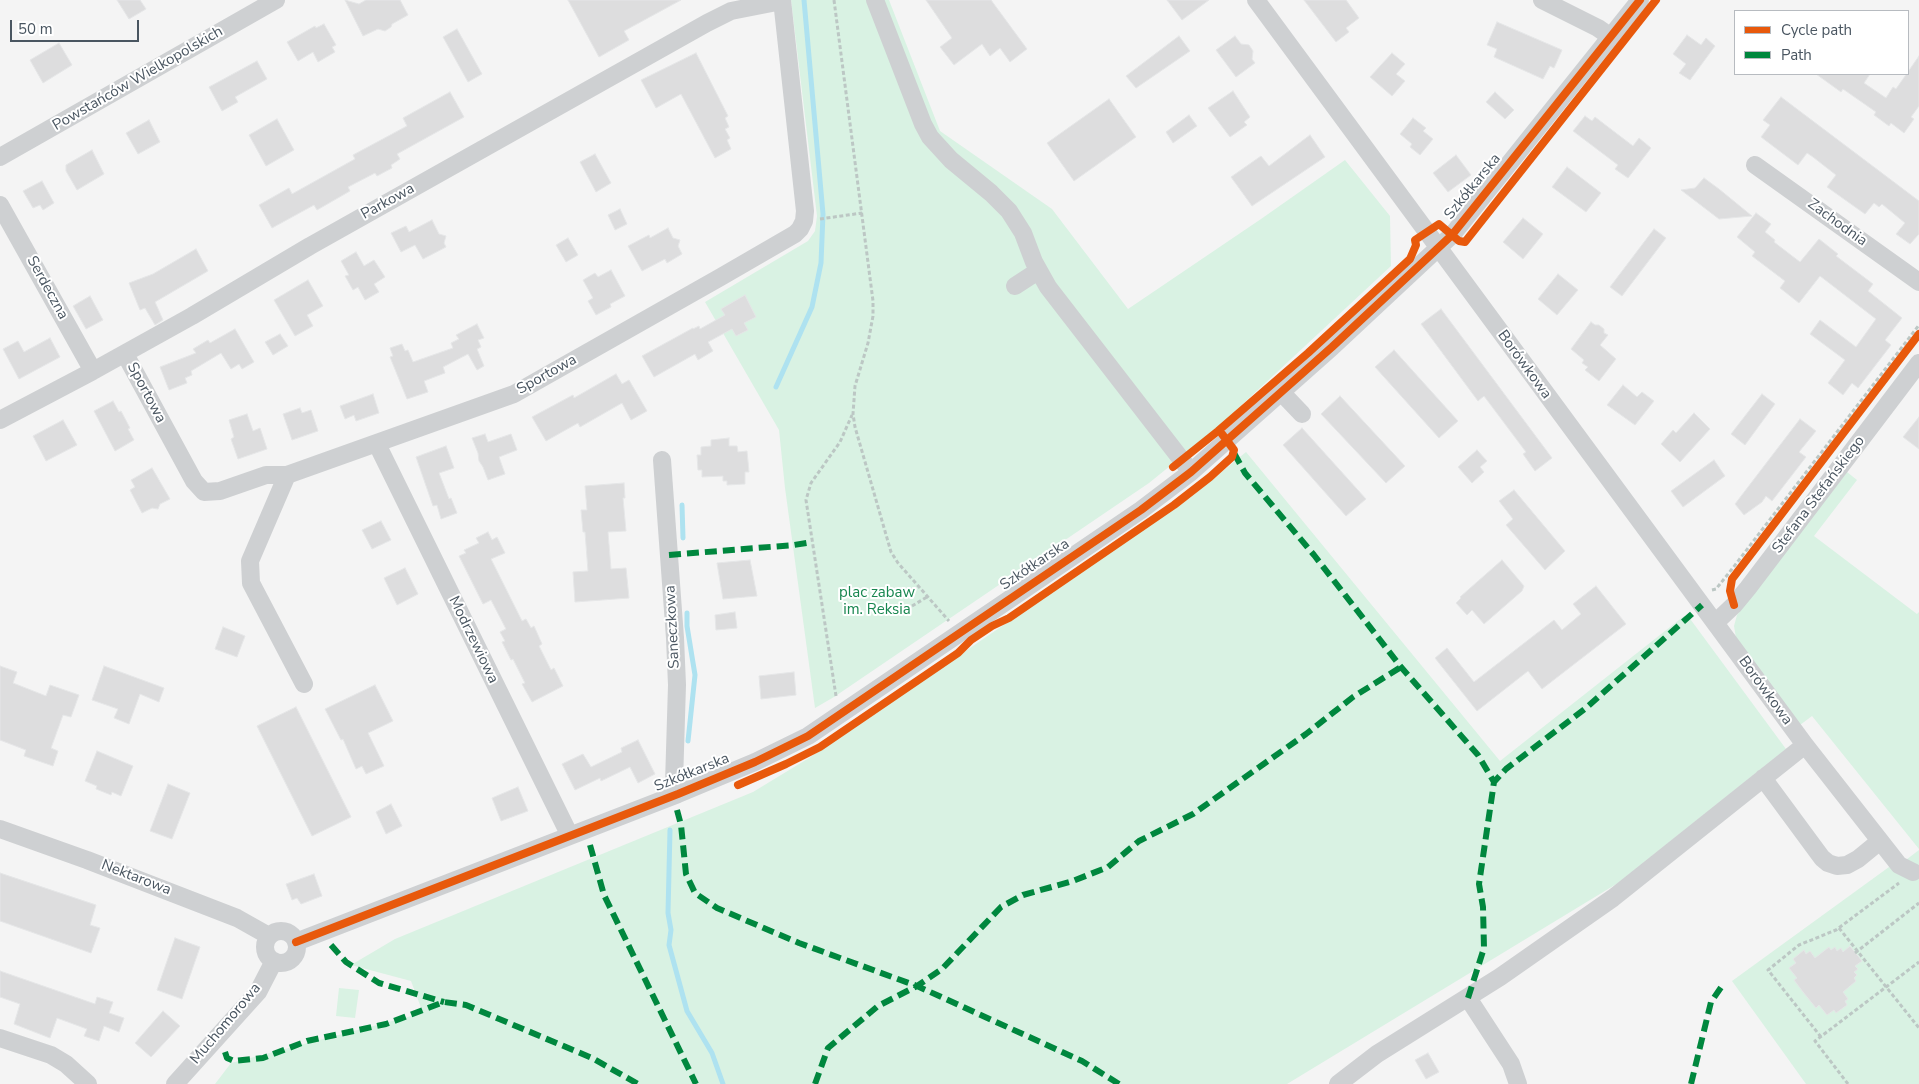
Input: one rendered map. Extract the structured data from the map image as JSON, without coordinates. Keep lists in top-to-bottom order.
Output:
{
  "streets": {
    "street": [
      "Powstańców Wielkopolskich",
      "Szkółkarska",
      "Parkowa",
      "Zachodnia",
      "Serdeczna",
      "Borówkowa",
      "Sportowa",
      "Stefana Stefańskiego",
      "Saneczkowa",
      "Modrzewiowa",
      "Nektarowa",
      "Muchomorowa"
    ]
  },
  "crossings": [
    ["Szkółkarska", "Borówkowa"],
    ["Szkółkarska", "Saneczkowa"],
    ["Szkółkarska", "Modrzewiowa"],
    ["Szkółkarska", "Nektarowa"],
    ["Szkółkarska", "Muchomorowa"],
    ["Parkowa", "Serdeczna"],
    ["Parkowa", "Sportowa"],
    ["Borówkowa", "Stefana Stefańskiego"],
    ["Sportowa", "Modrzewiowa"],
    ["Nektarowa", "Muchomorowa"]
  ],
  "parks": ["plac zabaw im. Reksia"],
  "legend": ["Cycle path", "Path"],
  "scale_bar": "50 m"
}
